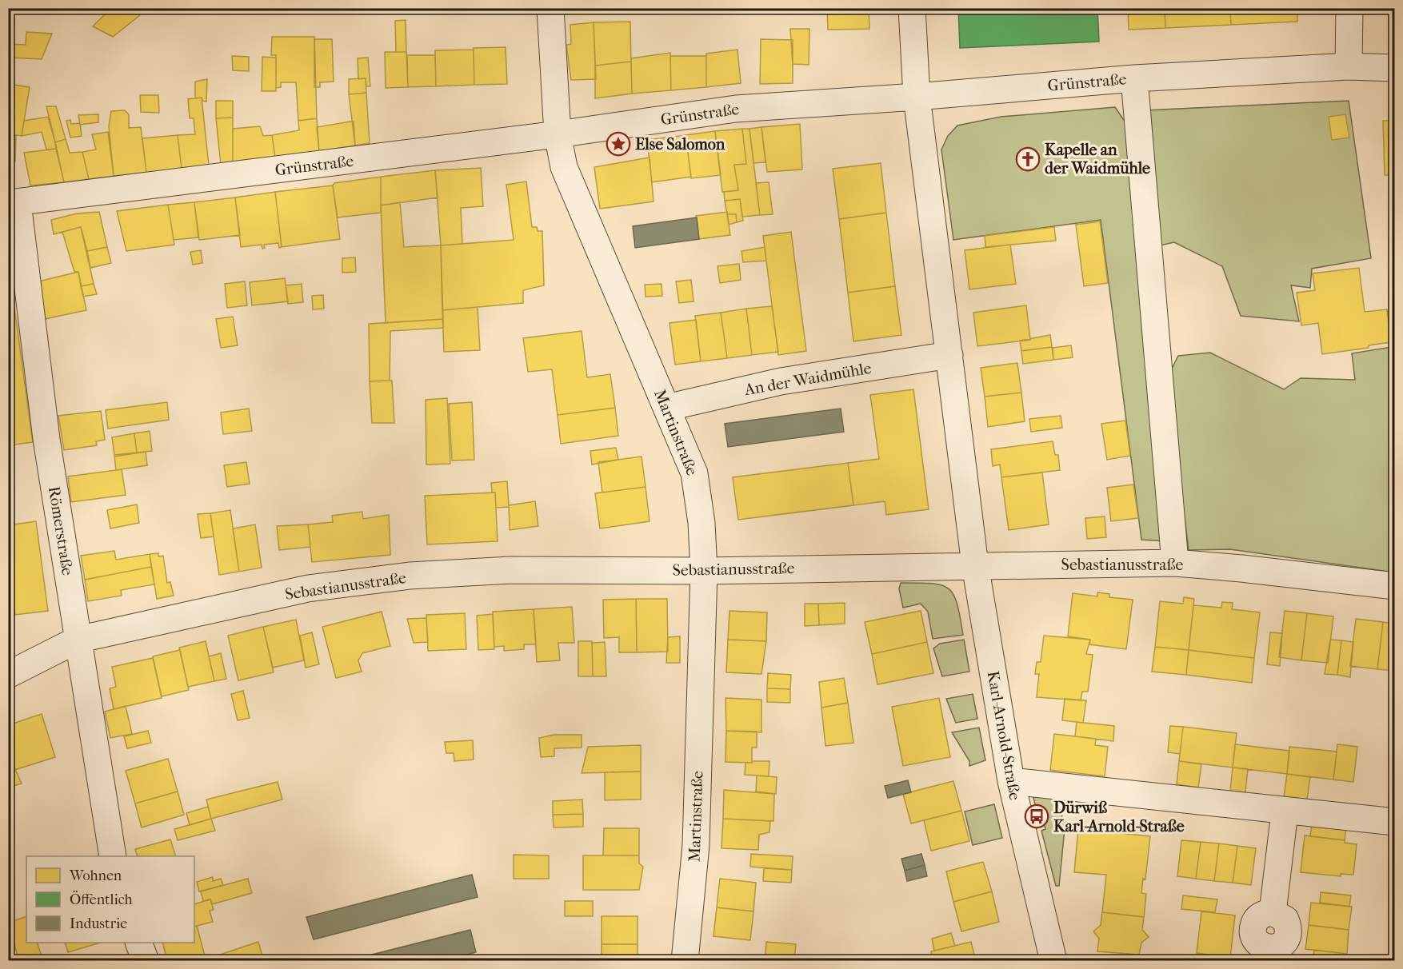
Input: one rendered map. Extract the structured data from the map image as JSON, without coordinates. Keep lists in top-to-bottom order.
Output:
{
  "streets": {
    "street": [
      "Grünstraße",
      "An der Waidmühle",
      "Martinstraße",
      "Römerstraße",
      "Sebastianusstraße",
      "Karl-Arnold-Straße"
    ]
  },
  "crossings": [
    ["Grünstraße", "Martinstraße"],
    ["Grünstraße", "Römerstraße"],
    ["An der Waidmühle", "Martinstraße"],
    ["Martinstraße", "Sebastianusstraße"],
    ["Römerstraße", "Sebastianusstraße"],
    ["Sebastianusstraße", "Karl-Arnold-Straße"]
  ],
  "places": {
    "place": ["Else Salomon"],
    "church": ["Kapelle an der Waidmühle"],
    "bus stop": ["Dürwiß Karl-Arnold-Straße"]
  },
  "legend": ["Wohnen", "Öffentlich", "Industrie"]
}
